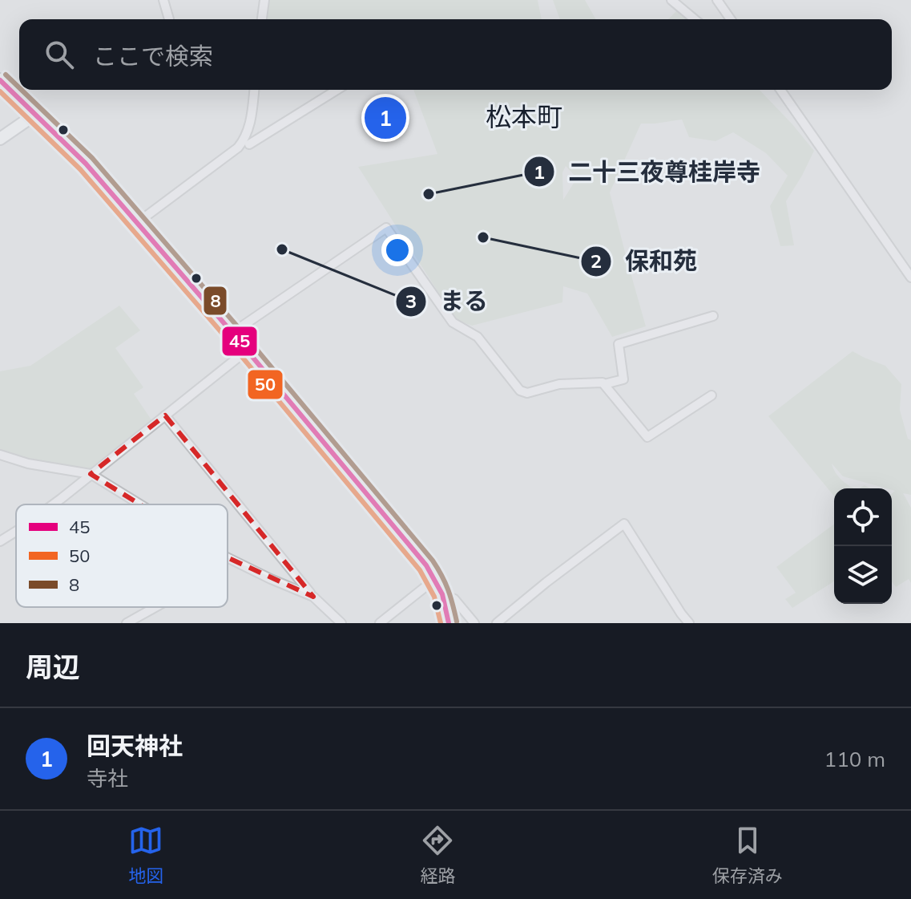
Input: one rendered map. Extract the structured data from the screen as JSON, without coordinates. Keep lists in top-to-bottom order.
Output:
{
  "districts": ["松本町"],
  "places": ["二十三夜尊桂岸寺", "保和苑", "まる"],
  "lines": ["transit line 8", "transit line 45", "transit line 50"],
  "legend": ["45", "50", "8"],
  "page": {
    "search": "ここで検索",
    "pins": "1",
    "heading": "周辺",
    "list": [
      {
        "mark": "1",
        "name": "回天神社",
        "note": "寺社",
        "value": "110 m"
      }
    ],
    "nav": ["地図", "経路", "保存済み"]
  }
}
